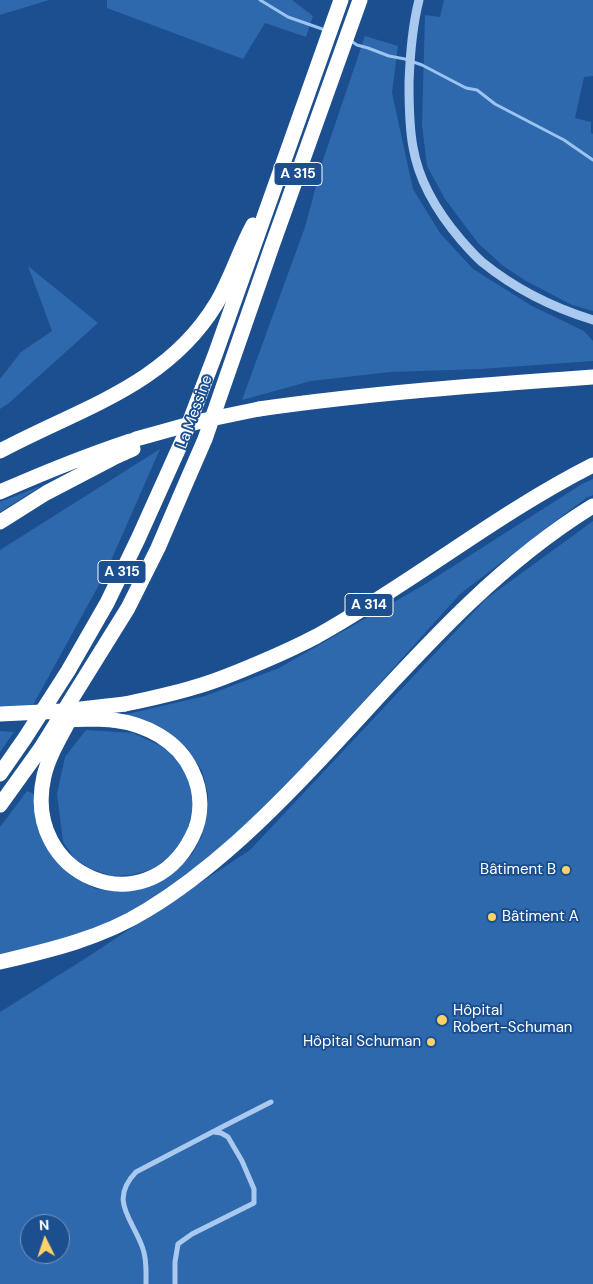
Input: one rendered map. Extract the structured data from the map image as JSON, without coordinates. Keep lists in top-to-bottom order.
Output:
{
  "streets": {
    "highway": ["A 315", "La Messine", "A 314"]
  },
  "places": [
    "Bâtiment B",
    "Bâtiment A",
    "Hôpital Robert-Schuman",
    "Hôpital Schuman"
  ],
  "north": "top"
}
